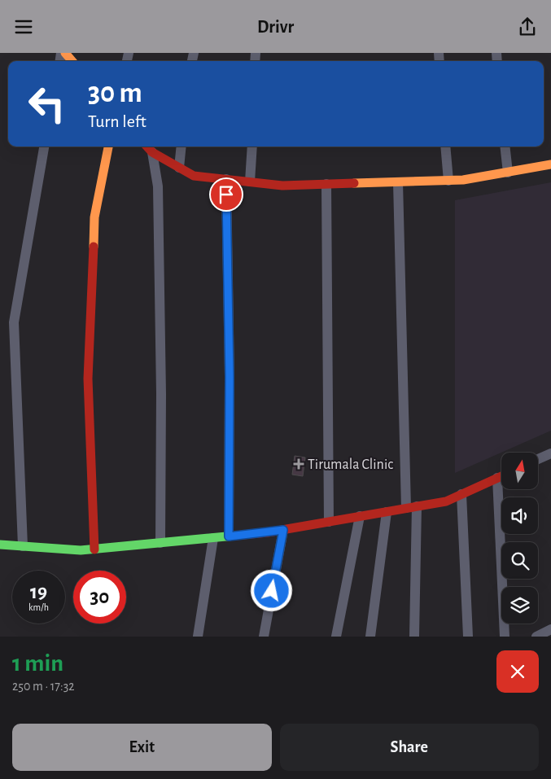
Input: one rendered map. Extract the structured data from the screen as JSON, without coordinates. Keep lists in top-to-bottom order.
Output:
{
  "places": {
    "health": ["Tirumala Clinic"]
  },
  "north": "top",
  "page": {
    "header": "Drivr",
    "turn": ["30 m", "Turn left"],
    "speed": "19 km/h",
    "limit": "30",
    "heading": ["1 min", "250 m · 17:32"],
    "buttons": ["Exit", "Share"]
  }
}
